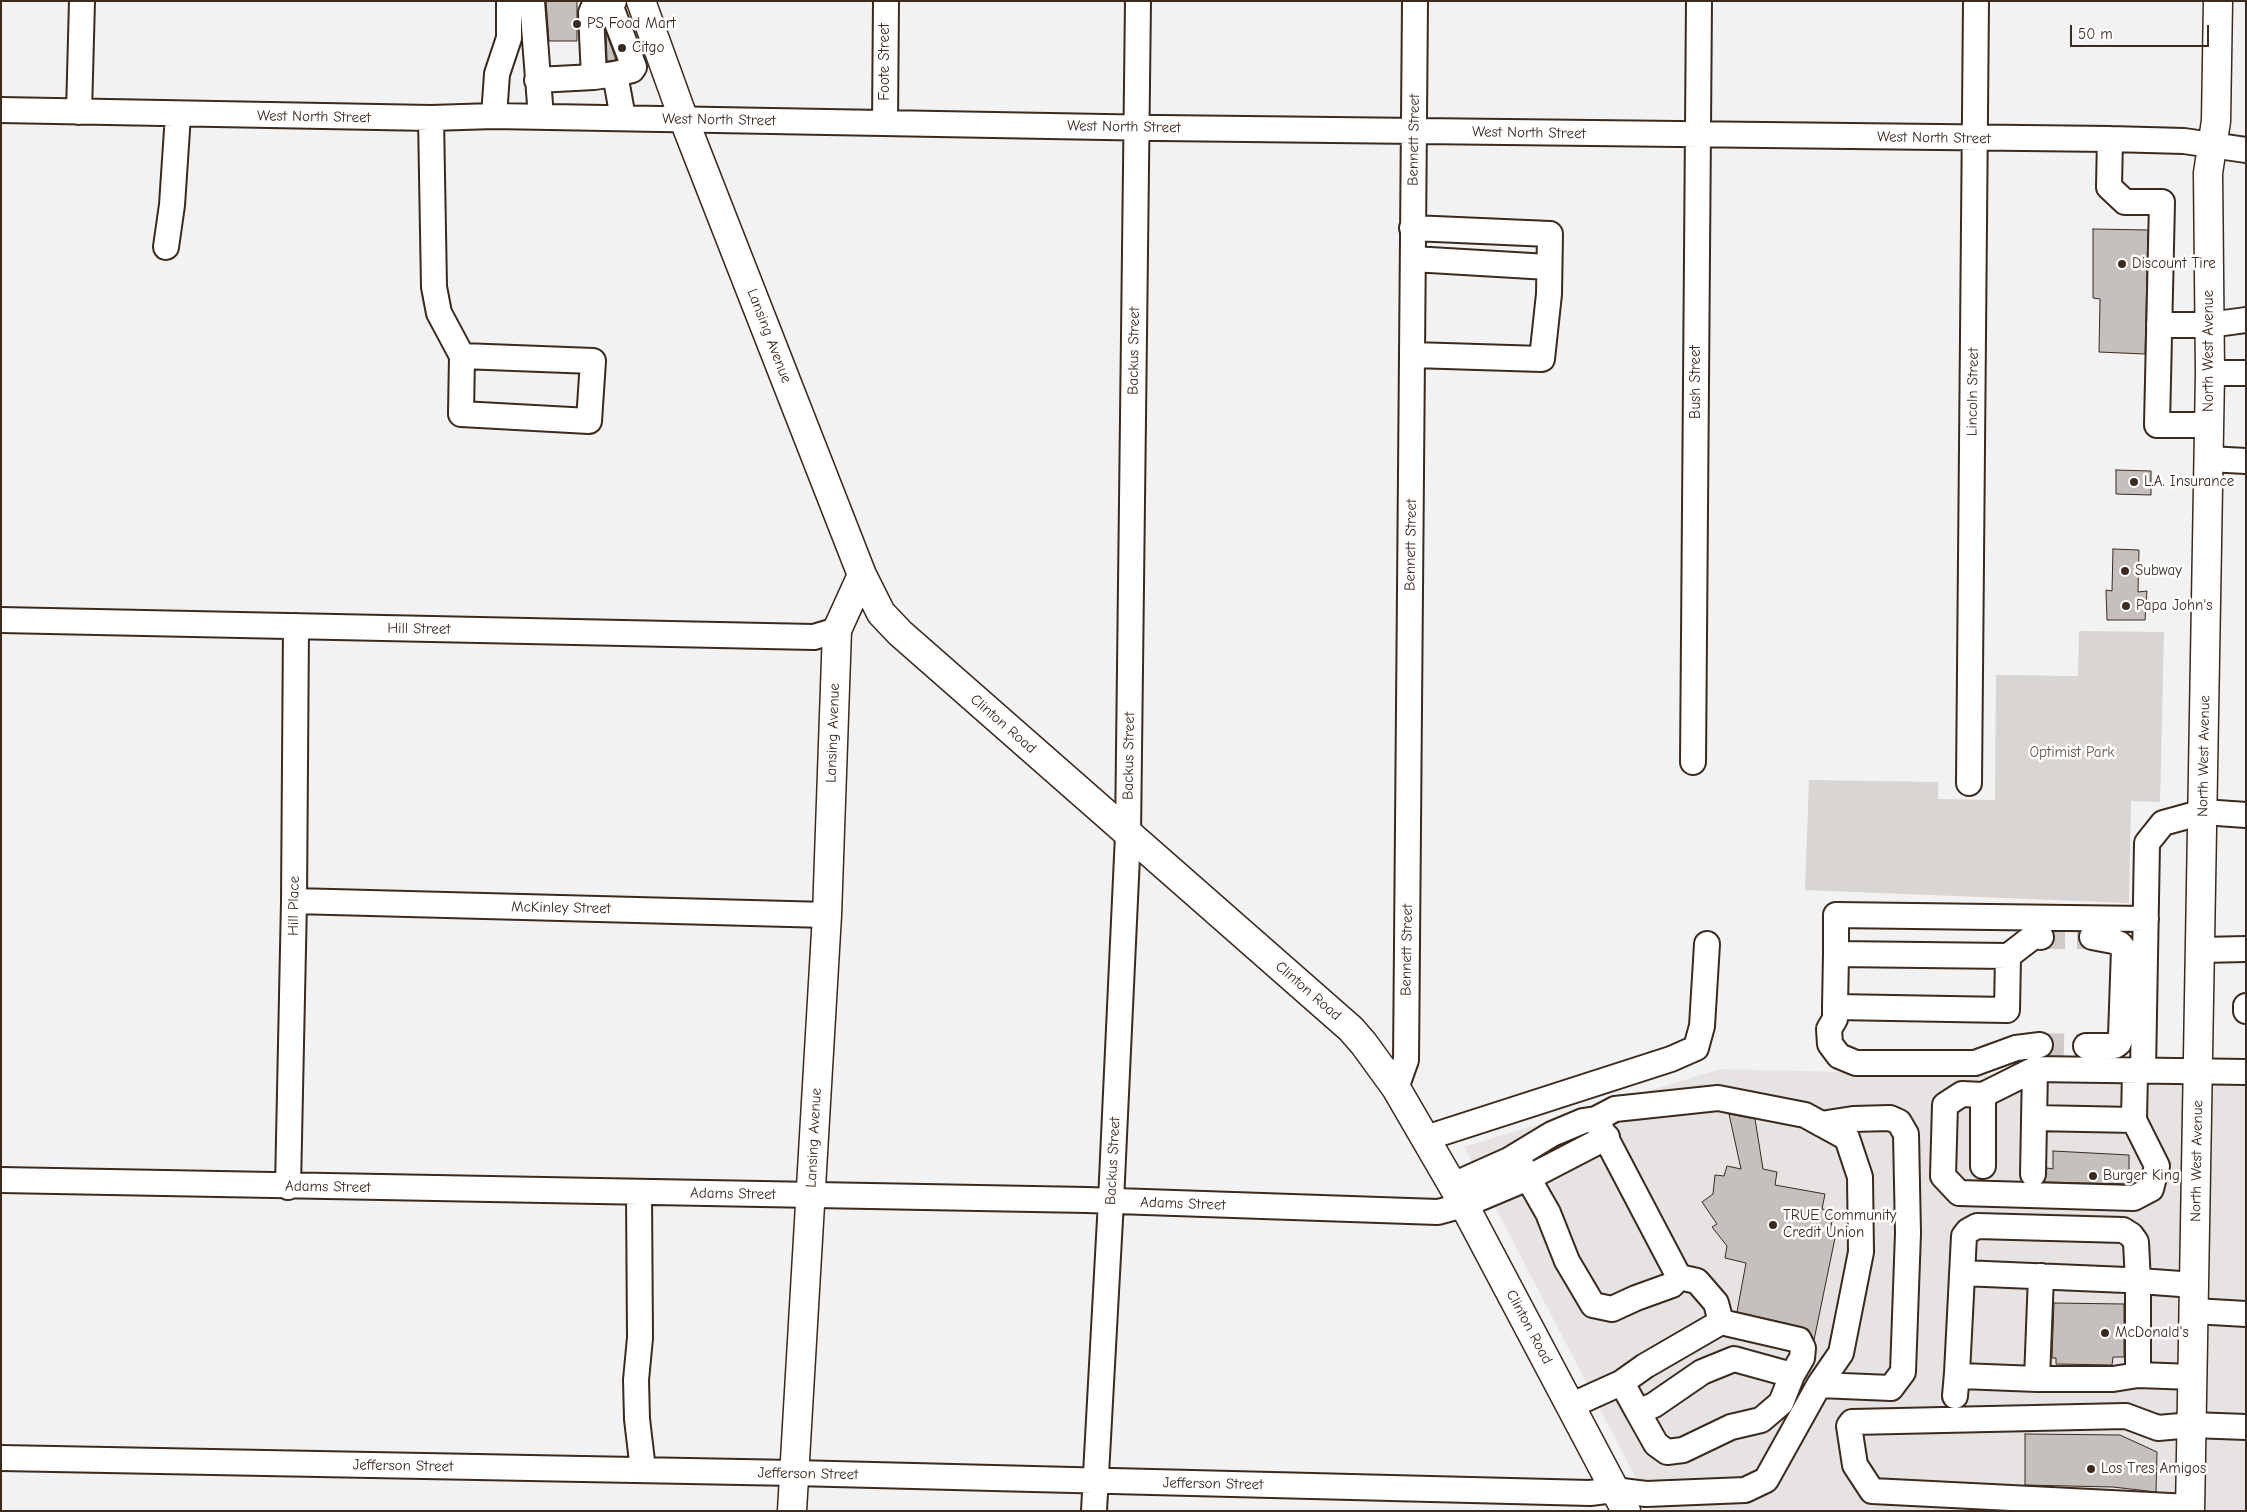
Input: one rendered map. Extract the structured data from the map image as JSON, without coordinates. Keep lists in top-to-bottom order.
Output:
{
  "streets": {
    "main road": ["Lansing Avenue", "North West Avenue", "Clinton Road"],
    "street": [
      "Foote Street",
      "West North Street",
      "Bennett Street",
      "Backus Street",
      "Bush Street",
      "Lincoln Street",
      "Hill Street",
      "Hill Place",
      "McKinley Street",
      "Adams Street",
      "Jefferson Street"
    ]
  },
  "crossings": [
    ["Foote Street", "West North Street"],
    ["West North Street", "Bennett Street"],
    ["West North Street", "Lansing Avenue"],
    ["West North Street", "Backus Street"],
    ["West North Street", "North West Avenue"],
    ["West North Street", "Bush Street"],
    ["West North Street", "Lincoln Street"],
    ["Bennett Street", "Clinton Road"],
    ["Lansing Avenue", "Hill Street"],
    ["Lansing Avenue", "Clinton Road"],
    ["Lansing Avenue", "McKinley Street"],
    ["Lansing Avenue", "Adams Street"],
    ["Lansing Avenue", "Jefferson Street"],
    ["Backus Street", "Clinton Road"],
    ["Backus Street", "Adams Street"],
    ["Backus Street", "Jefferson Street"],
    ["Hill Street", "Hill Place"],
    ["Clinton Road", "Adams Street"],
    ["Clinton Road", "Jefferson Street"],
    ["Hill Place", "McKinley Street"],
    ["Hill Place", "Adams Street"]
  ],
  "parks": ["Optimist Park"],
  "places": [
    "PS Food Mart",
    "Citgo",
    "Discount Tire",
    "L.A. Insurance",
    "Subway",
    "Papa John's",
    "Burger King",
    "TRUE Community Credit Union",
    "McDonald's",
    "Los Tres Amigos"
  ],
  "scale_bar": "50 m"
}
